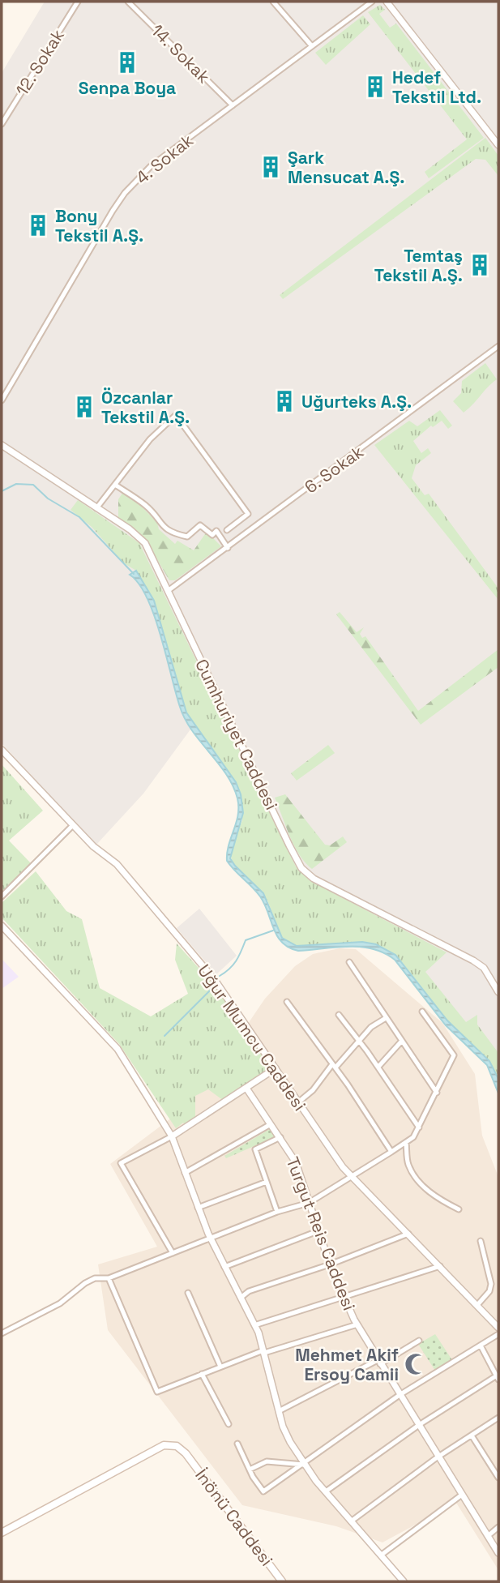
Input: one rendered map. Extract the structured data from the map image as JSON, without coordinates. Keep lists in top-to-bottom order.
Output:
{
  "streets": {
    "main road": ["İnönü Caddesi"],
    "street": [
      "14. Sokak",
      "12. Sokak",
      "4. Sokak",
      "6. Sokak",
      "Cumhuriyet Caddesi",
      "Uğur Mumcu Caddesi",
      "Turgut Reis Caddesi"
    ]
  },
  "crossings": [
    ["14. Sokak", "4. Sokak"],
    ["6. Sokak", "Cumhuriyet Caddesi"]
  ],
  "places": {
    "building": [
      "Senpa Boya",
      "Hedef Tekstil Ltd.",
      "Şark Mensucat A.Ş.",
      "Bony Tekstil A.Ş.",
      "Temtaş Tekstil A.Ş.",
      "Uğurteks A.Ş.",
      "Özcanlar Tekstil A.Ş."
    ],
    "mosque": ["Mehmet Akif Ersoy Camii"]
  }
}
